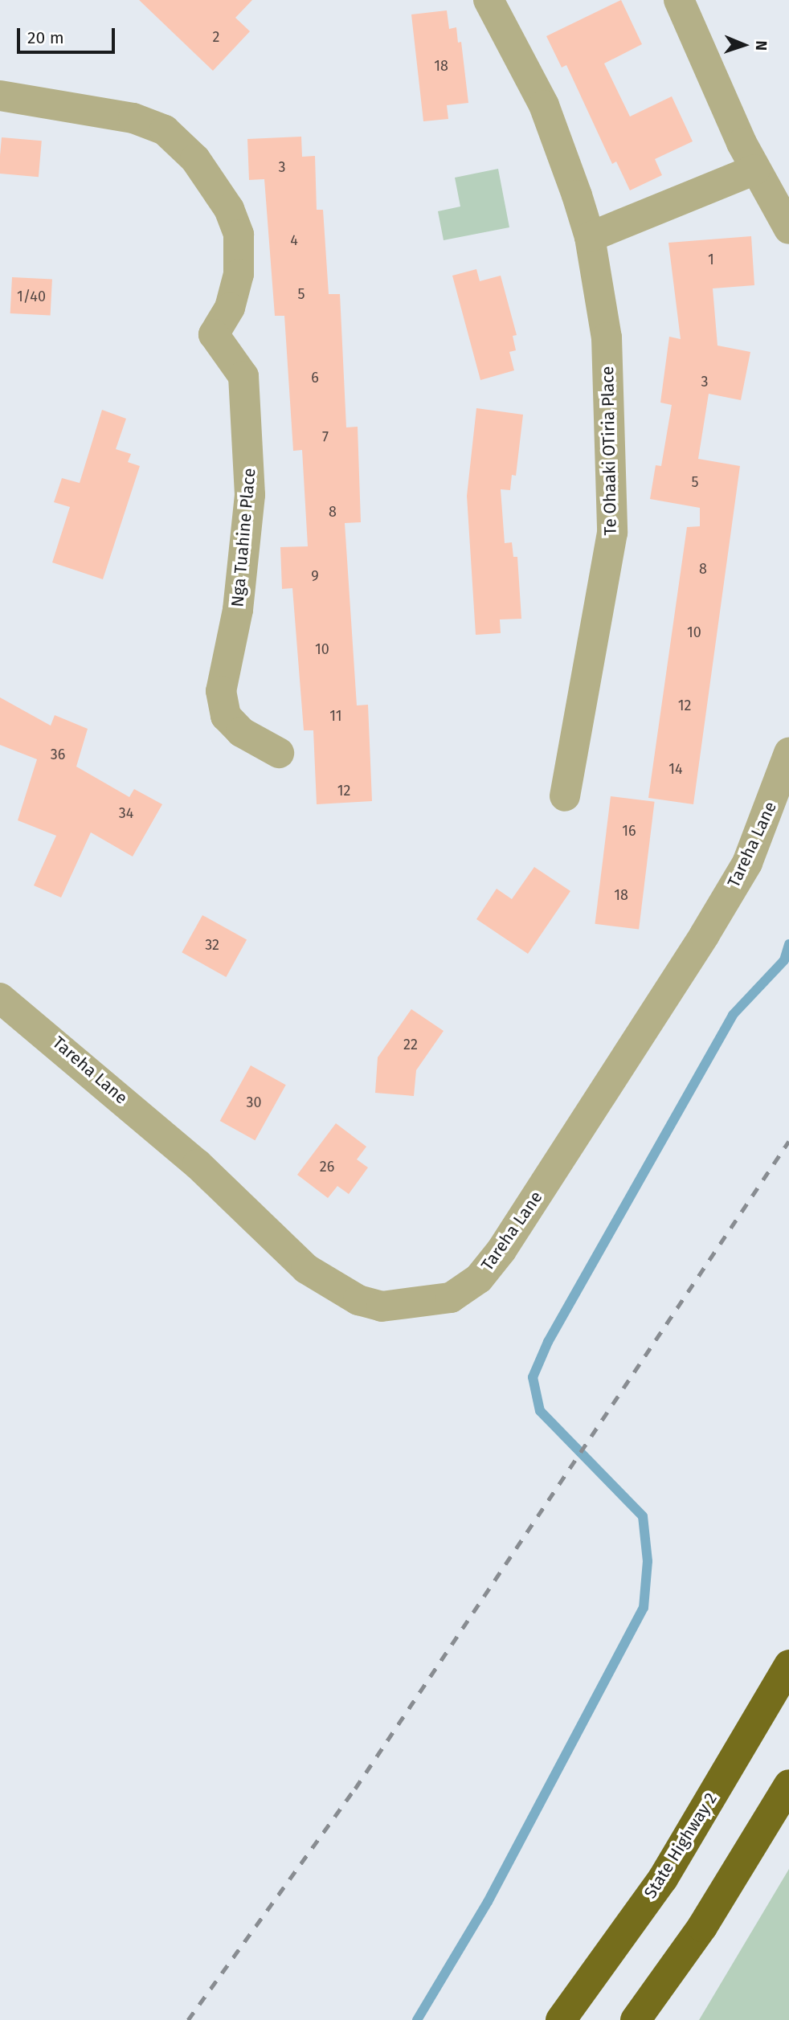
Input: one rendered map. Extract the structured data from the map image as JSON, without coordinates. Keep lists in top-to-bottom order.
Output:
{
  "streets": {
    "highway": ["State Highway 2"],
    "street": ["Te Ohaaki OTiria Place", "Nga Tuahine Place", "Tareha Lane"]
  },
  "house_numbers": [
    "2",
    "18",
    "3",
    "4",
    "1",
    "5",
    "1/40",
    "6",
    "3",
    "7",
    "5",
    "8",
    "8",
    "9",
    "10",
    "10",
    "12",
    "11",
    "36",
    "14",
    "12",
    "34",
    "16",
    "18",
    "32",
    "22",
    "30",
    "26"
  ],
  "scale_bar": "20 m",
  "north": "right"
}
